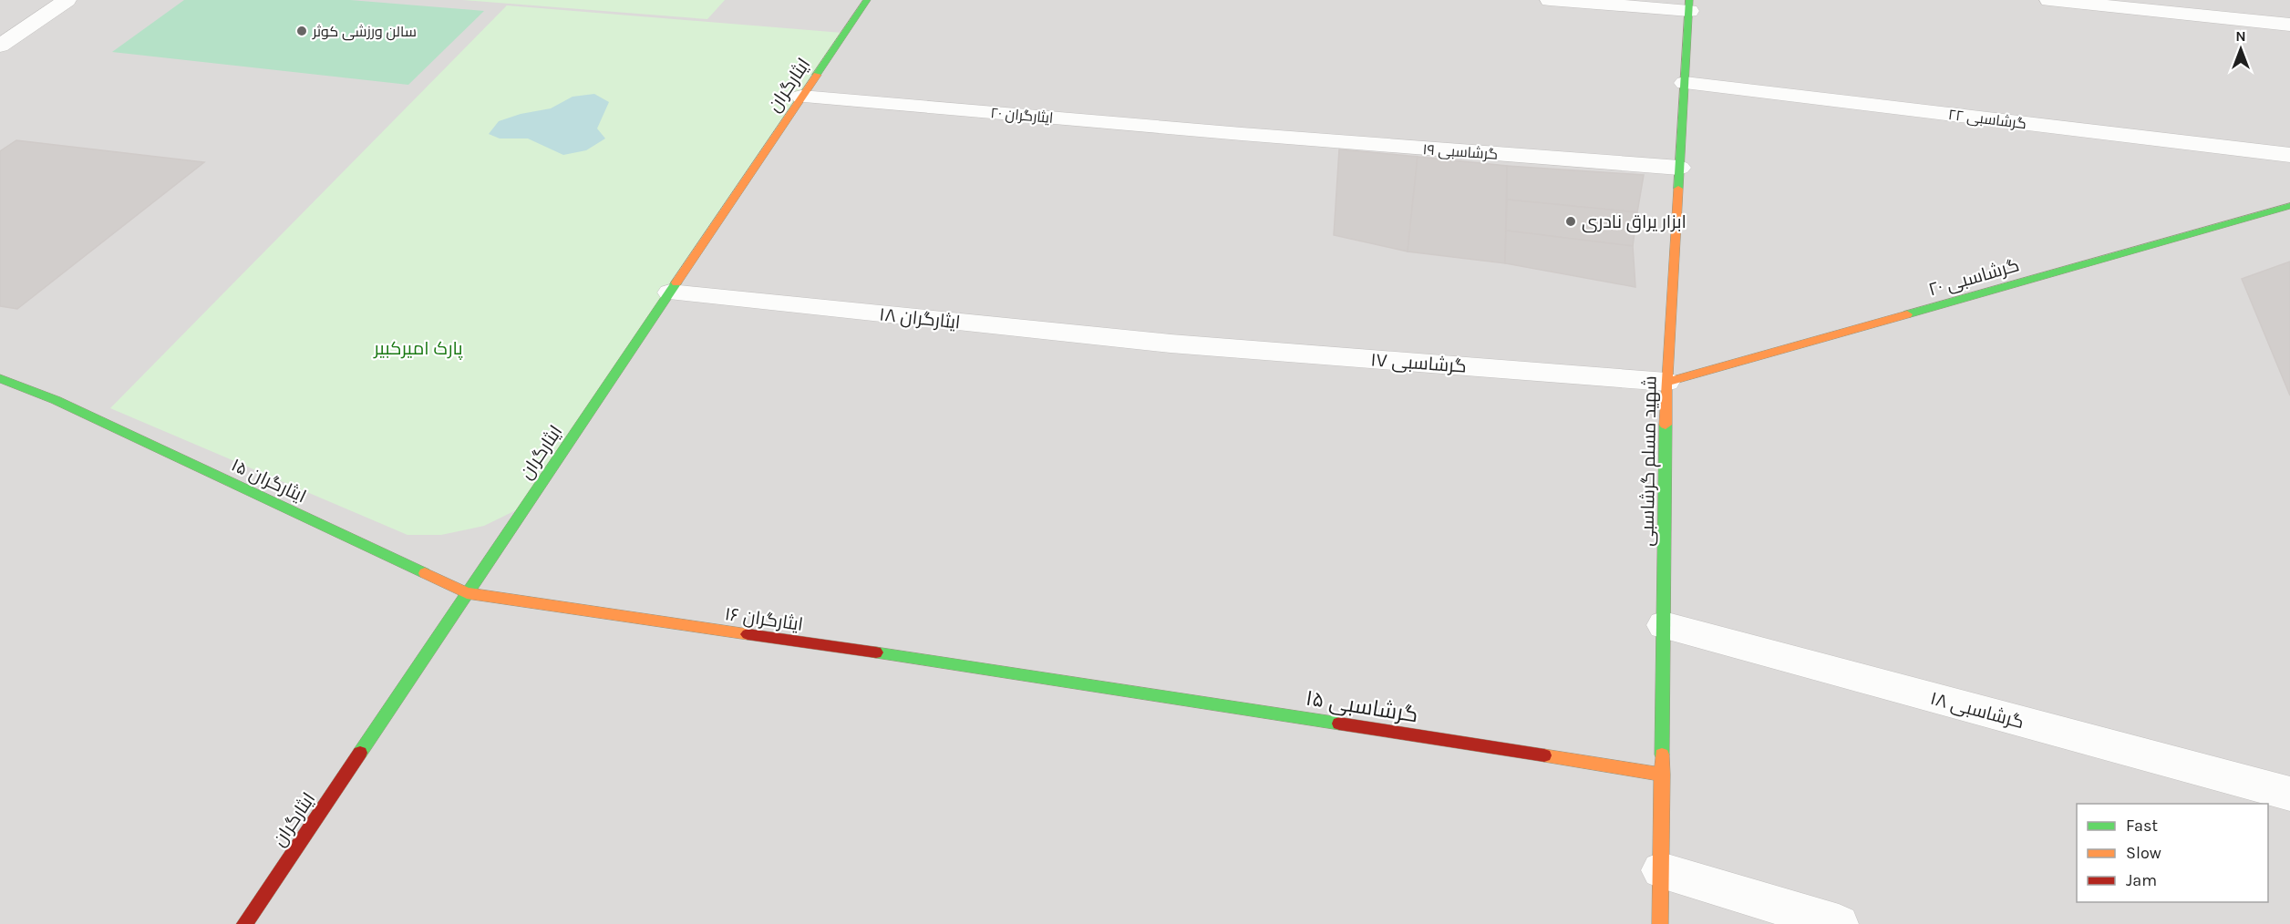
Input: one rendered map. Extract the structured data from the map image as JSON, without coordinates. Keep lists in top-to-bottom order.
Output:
{
  "streets": {
    "street": [
      "ایثارگران",
      "ایثارگران ۲۰",
      "گرشاسبی ۲۲",
      "گرشاسبی ۱۹",
      "گرشاسبی ۲۰",
      "ایثارگران ۱۸",
      "گرشاسبی ۱۷",
      "شهید مسلم گرشاسبی",
      "ایثارگران ۱۵",
      "ایثارگران ۱۶",
      "گرشاسبی ۱۵",
      "گرشاسبی ۱۸"
    ]
  },
  "crossings": [
    ["ایثارگران", "ایثارگران ۲۰"],
    ["ایثارگران", "ایثارگران ۱۸"],
    ["ایثارگران", "ایثارگران ۱۵"],
    ["ایثارگران", "ایثارگران ۱۶"],
    ["ایثارگران ۲۰", "گرشاسبی ۱۹"],
    ["گرشاسبی ۲۲", "شهید مسلم گرشاسبی"],
    ["گرشاسبی ۱۹", "شهید مسلم گرشاسبی"],
    ["گرشاسبی ۲۰", "گرشاسبی ۱۷"],
    ["گرشاسبی ۲۰", "شهید مسلم گرشاسبی"],
    ["ایثارگران ۱۸", "گرشاسبی ۱۷"],
    ["گرشاسبی ۱۷", "شهید مسلم گرشاسبی"],
    ["شهید مسلم گرشاسبی", "گرشاسبی ۱۵"],
    ["شهید مسلم گرشاسبی", "گرشاسبی ۱۸"],
    ["ایثارگران ۱۵", "ایثارگران ۱۶"],
    ["ایثارگران ۱۶", "گرشاسبی ۱۵"]
  ],
  "parks": ["پارک امیرکبیر"],
  "places": ["سالن ورزشی کوثر", "ابزار یراق نادری"],
  "legend": ["Fast", "Slow", "Jam"],
  "north": "top"
}
